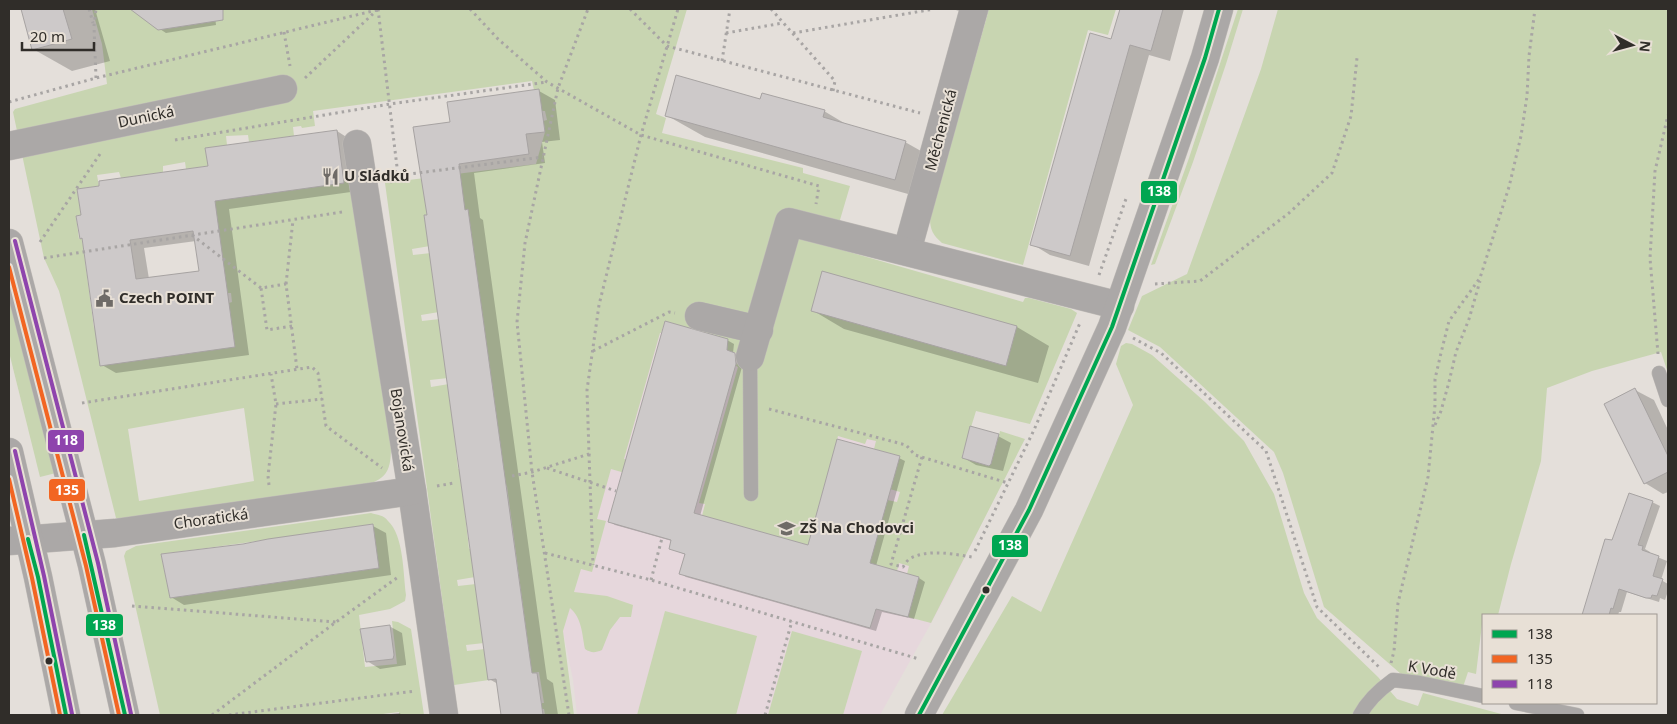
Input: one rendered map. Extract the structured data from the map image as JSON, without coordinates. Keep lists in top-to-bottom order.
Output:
{
  "streets": {
    "street": [
      "Dunická",
      "Měchenická",
      "Bojanovická",
      "Choratická"
    ],
    "lane": ["K Vodě"]
  },
  "crossings": [
    ["Bojanovická", "Choratická"]
  ],
  "places": {
    "restaurant": ["U Sládků"],
    "public building": ["Czech POINT"],
    "school or university": ["ZŠ Na Chodovci"]
  },
  "lines": ["transit line 138", "transit line 118", "transit line 135"],
  "legend": ["138", "135", "118"],
  "scale_bar": "20 m",
  "north": "right"
}
